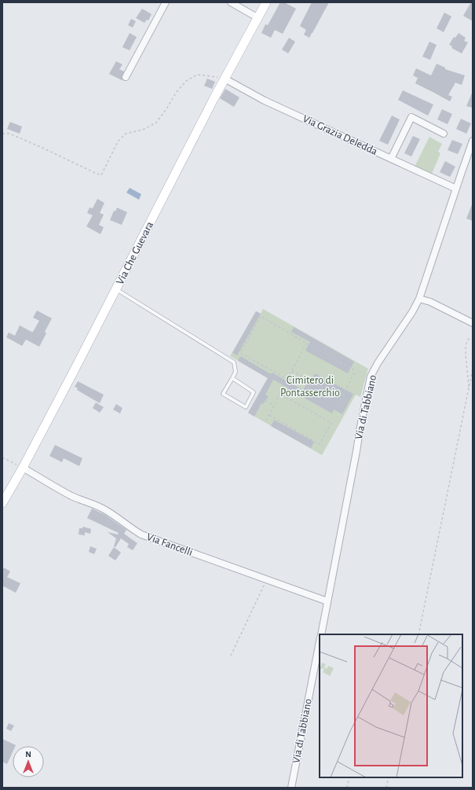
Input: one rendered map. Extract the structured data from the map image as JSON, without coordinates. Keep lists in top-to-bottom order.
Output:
{
  "streets": {
    "main road": ["Via Che Guevara"],
    "street": ["Via Grazia Deledda", "Via di Tabbiano", "Via Fancelli"]
  },
  "crossings": [
    ["Via Grazia Deledda", "Via Che Guevara"],
    ["Via Grazia Deledda", "Via di Tabbiano"],
    ["Via Che Guevara", "Via Fancelli"],
    ["Via di Tabbiano", "Via Fancelli"]
  ],
  "parks": ["Cimitero di Pontasserchio"],
  "north": "top"
}
